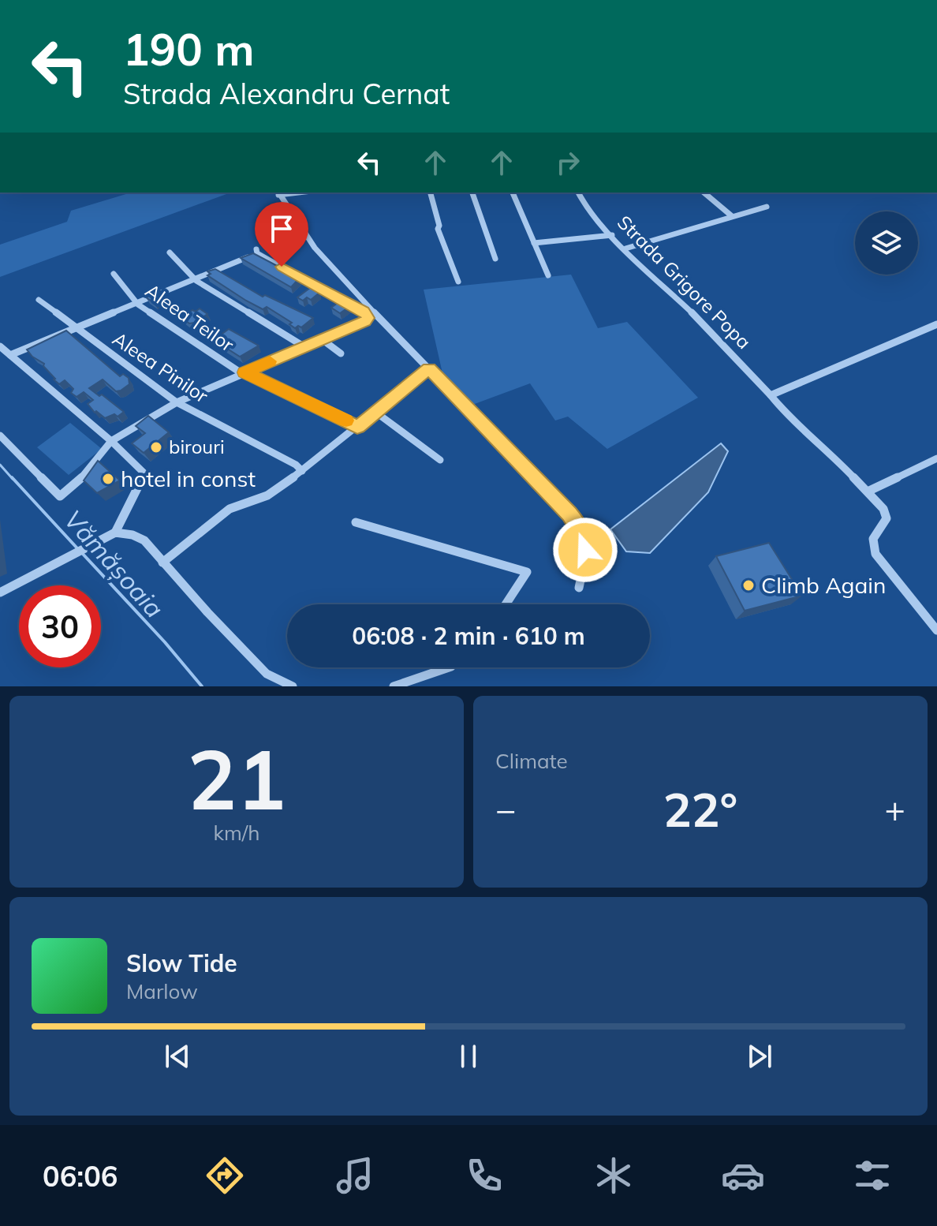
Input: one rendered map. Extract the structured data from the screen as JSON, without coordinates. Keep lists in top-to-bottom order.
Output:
{
  "streets": {
    "street": ["Strada Grigore Popa", "Aleea Teilor", "Aleea Pinilor"]
  },
  "water": ["Vămășoaia"],
  "places": ["birouri", "hotel in const", "Climb Again"],
  "page": {
    "turn": ["190 m", "Strada Alexandru Cernat"],
    "limit": "30",
    "trip": "06:08 · 2 min · 610 m",
    "tile": [
      ["21", "km/h"],
      "Climate"
    ],
    "heat": ["−", "22°", "+"],
    "song": ["Slow Tide", "Marlow"],
    "tabs": "06:06"
  }
}
